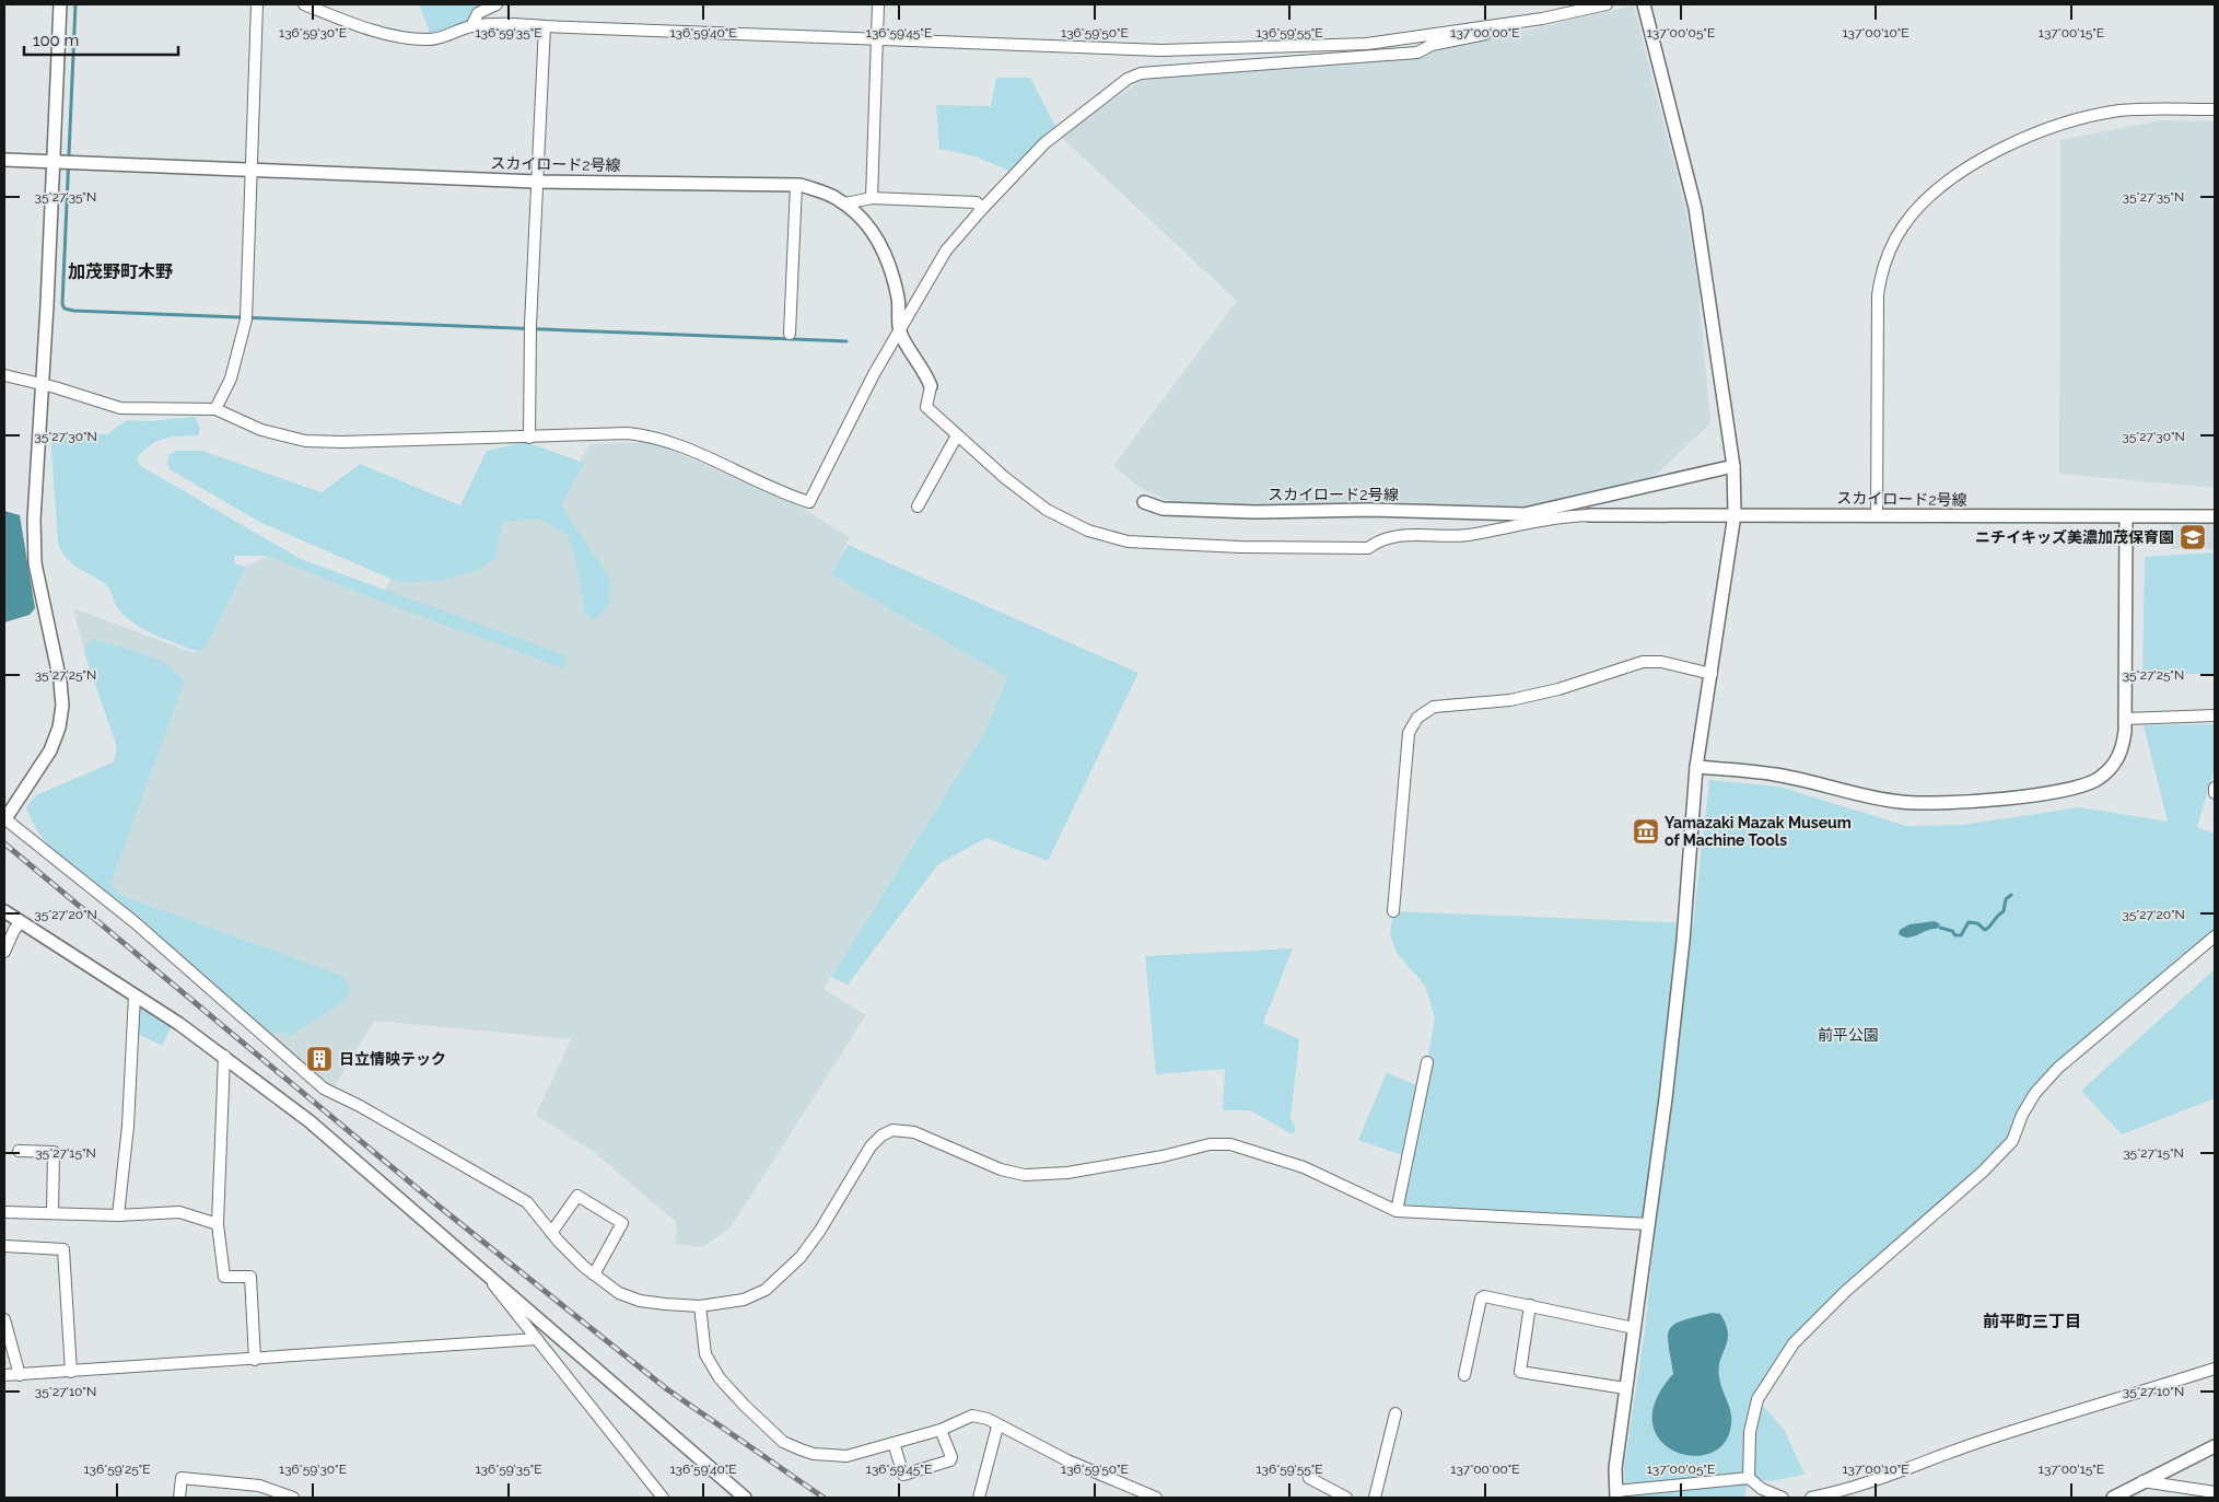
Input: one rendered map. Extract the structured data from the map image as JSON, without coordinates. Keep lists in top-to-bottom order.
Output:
{
  "streets": {
    "street": ["スカイロード2号線"]
  },
  "districts": ["加茂野町木野", "前平町三丁目"],
  "parks": ["前平公園"],
  "places": {
    "school or university": ["ニチイキッズ美濃加茂保育園"],
    "museum": ["Yamazaki Mazak Museum of Machine Tools"],
    "building": ["日立情映テック"]
  },
  "scale_bar": "100 m",
  "coordinates": [
    "136°59'30\"E",
    "136°59'35\"E",
    "136°59'40\"E",
    "136°59'45\"E",
    "136°59'50\"E",
    "136°59'55\"E",
    "137°00'00\"E",
    "137°00'05\"E",
    "137°00'10\"E",
    "137°00'15\"E",
    "35°27'35\"N",
    "35°27'30\"N",
    "35°27'25\"N",
    "35°27'20\"N",
    "35°27'15\"N",
    "35°27'10\"N",
    "136°59'25\"E"
  ]
}
